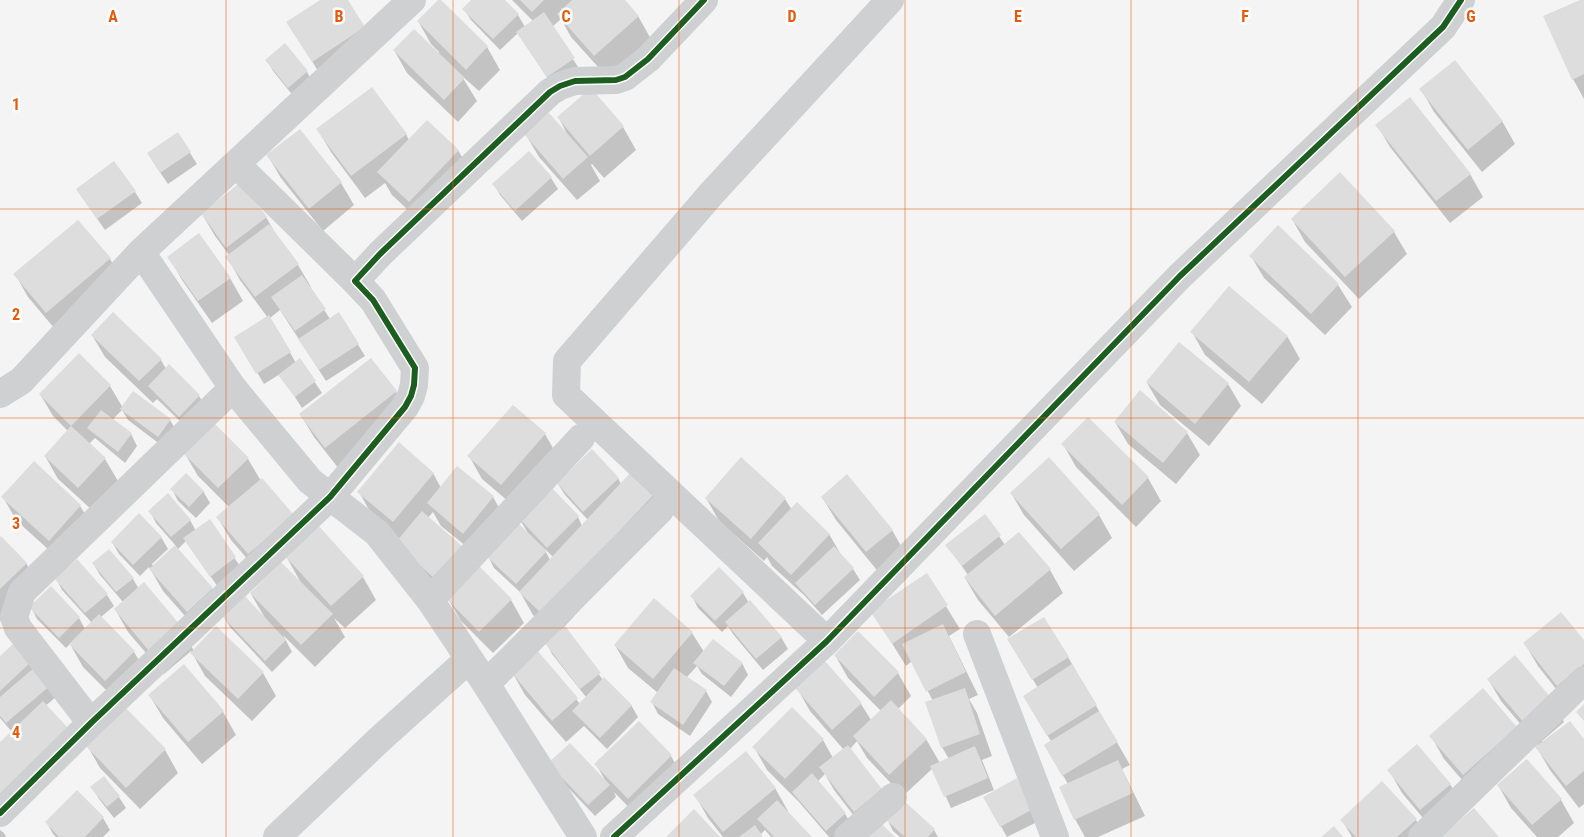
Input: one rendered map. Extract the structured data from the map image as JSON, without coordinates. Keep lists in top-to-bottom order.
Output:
{
  "grid": {
    "columns": [
      "A",
      "B",
      "C",
      "D",
      "E",
      "F",
      "G"
    ],
    "rows": [
      "1",
      "2",
      "3",
      "4"
    ]
  }
}
